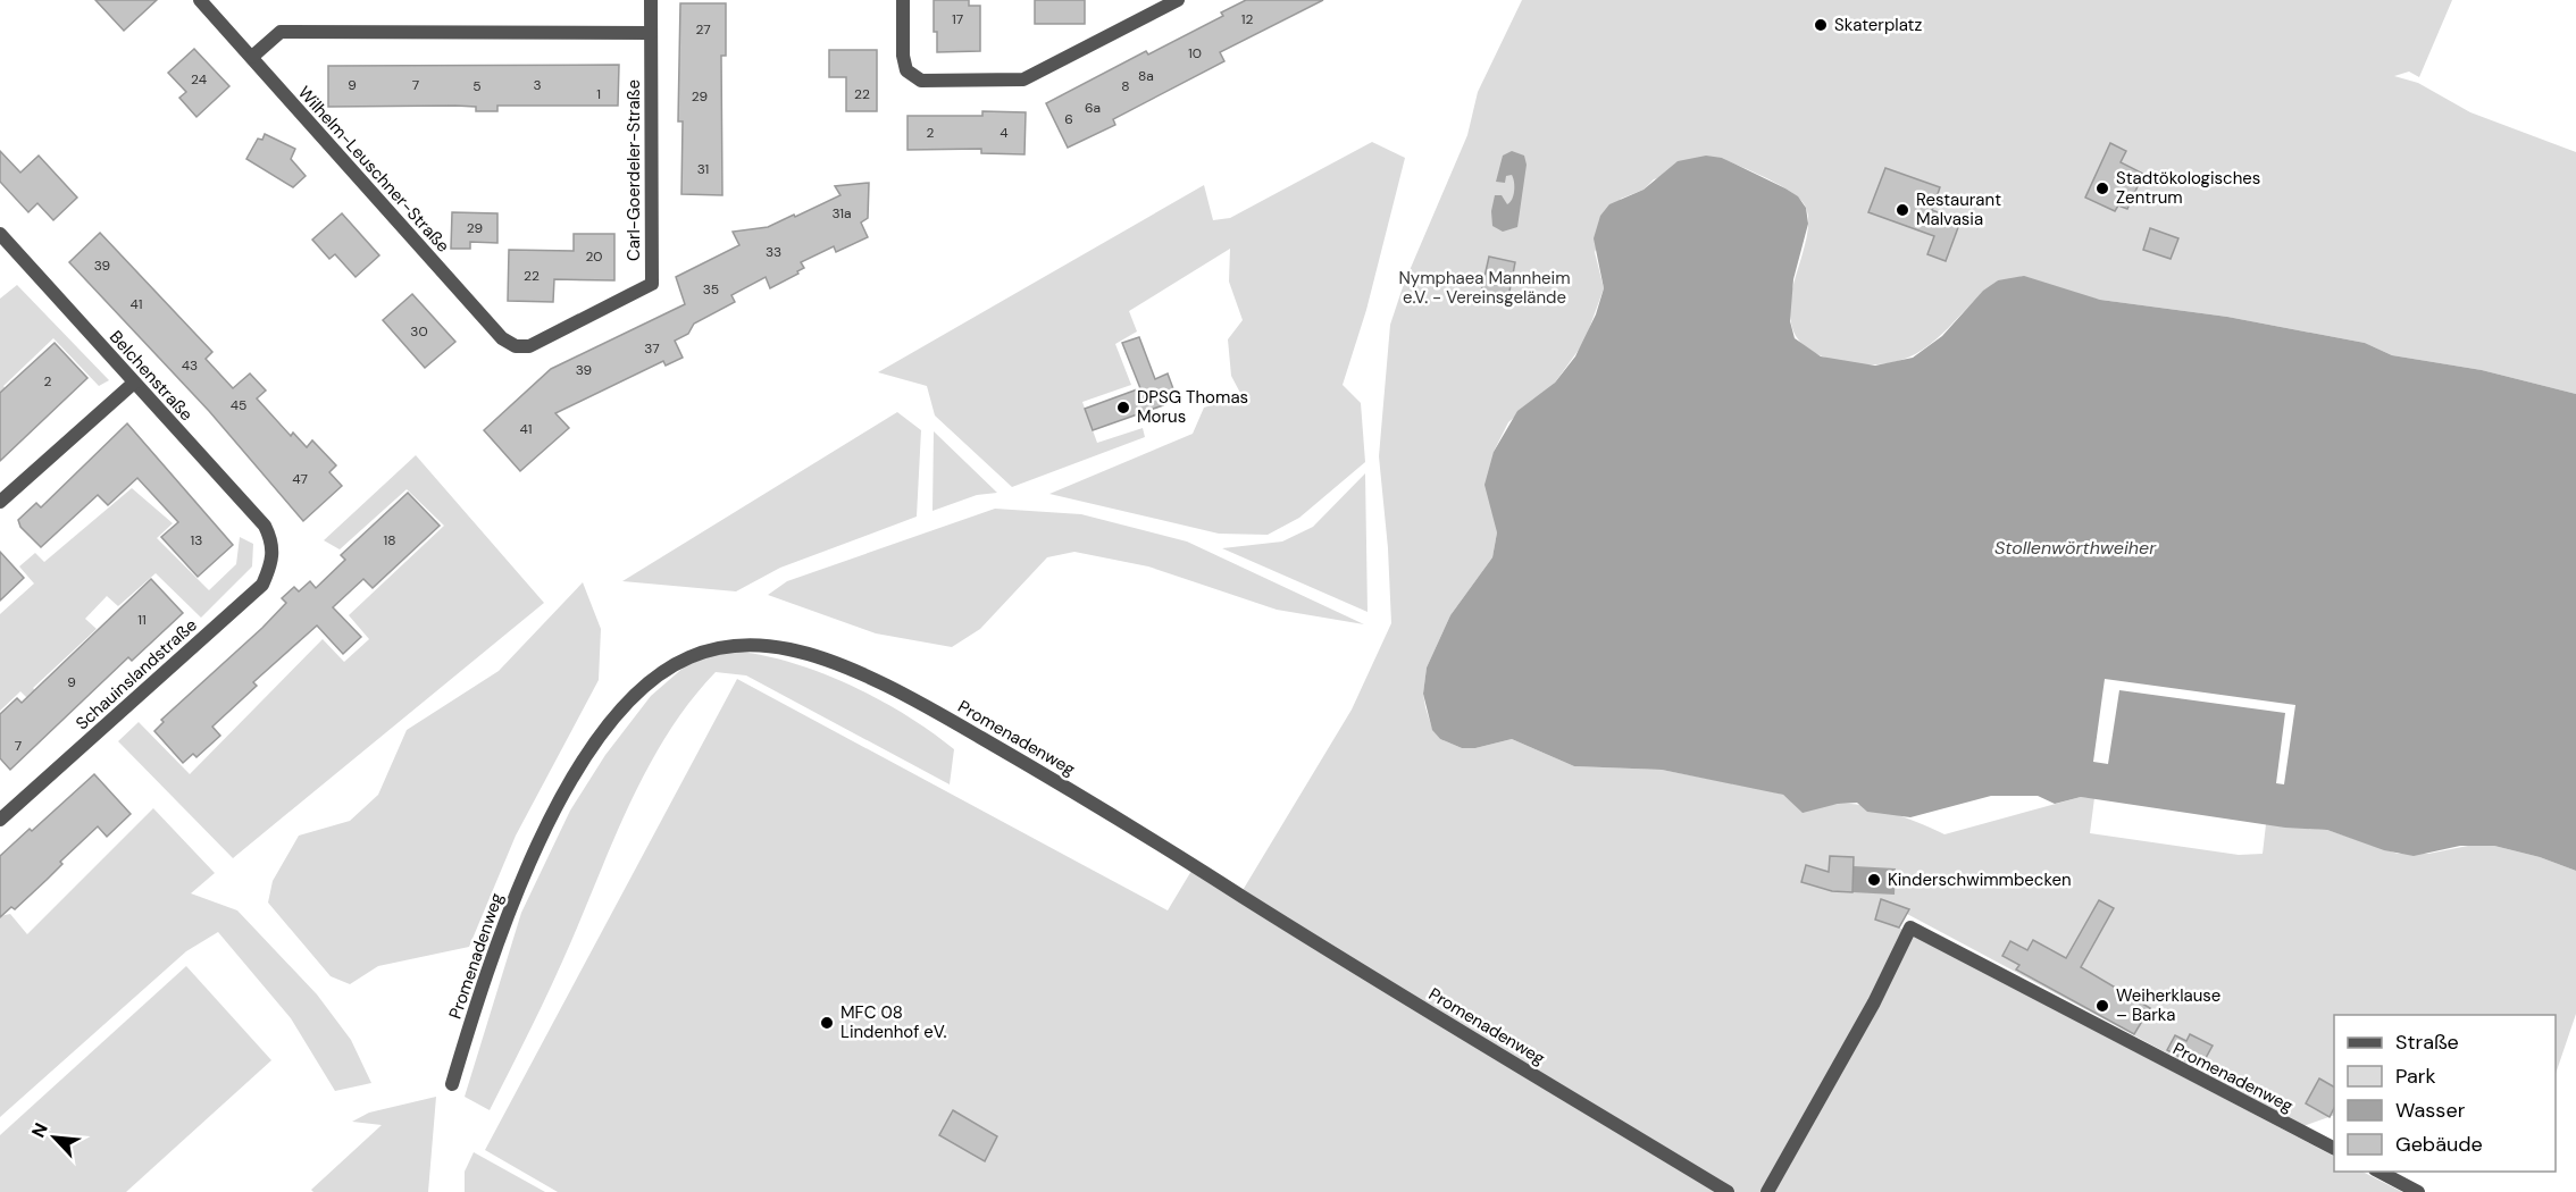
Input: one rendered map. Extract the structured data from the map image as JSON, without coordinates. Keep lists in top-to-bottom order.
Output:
{
  "streets": {
    "street": [
      "Wilhelm-Leuschner-Straße",
      "Carl-Goerdeler-Straße",
      "Belchenstraße",
      "Schauinslandstraße",
      "Promenadenweg"
    ]
  },
  "crossings": [
    ["Wilhelm-Leuschner-Straße", "Carl-Goerdeler-Straße"],
    ["Belchenstraße", "Schauinslandstraße"]
  ],
  "water": ["Stollenwörthweiher"],
  "parks": ["Nymphaea Mannheim e.V. - Vereinsgelände"],
  "places": [
    "Skaterplatz",
    "Stadtökologisches Zentrum",
    "Restaurant Malvasia",
    "DPSG Thomas Morus",
    "Kinderschwimmbecken",
    "Weiherklause – Barka",
    "MFC 08 Lindenhof eV."
  ],
  "house_numbers": [
    "17",
    "12",
    "27",
    "10",
    "8a",
    "24",
    "9",
    "7",
    "3",
    "5",
    "8",
    "1",
    "22",
    "29",
    "6a",
    "6",
    "2",
    "4",
    "31",
    "31a",
    "29",
    "33",
    "20",
    "39",
    "22",
    "35",
    "41",
    "30",
    "37",
    "43",
    "39",
    "2",
    "45",
    "41",
    "47",
    "13",
    "18",
    "11",
    "9",
    "7"
  ],
  "legend": [
    "Straße",
    "Park",
    "Wasser",
    "Gebäude"
  ],
  "north": "top left"
}
